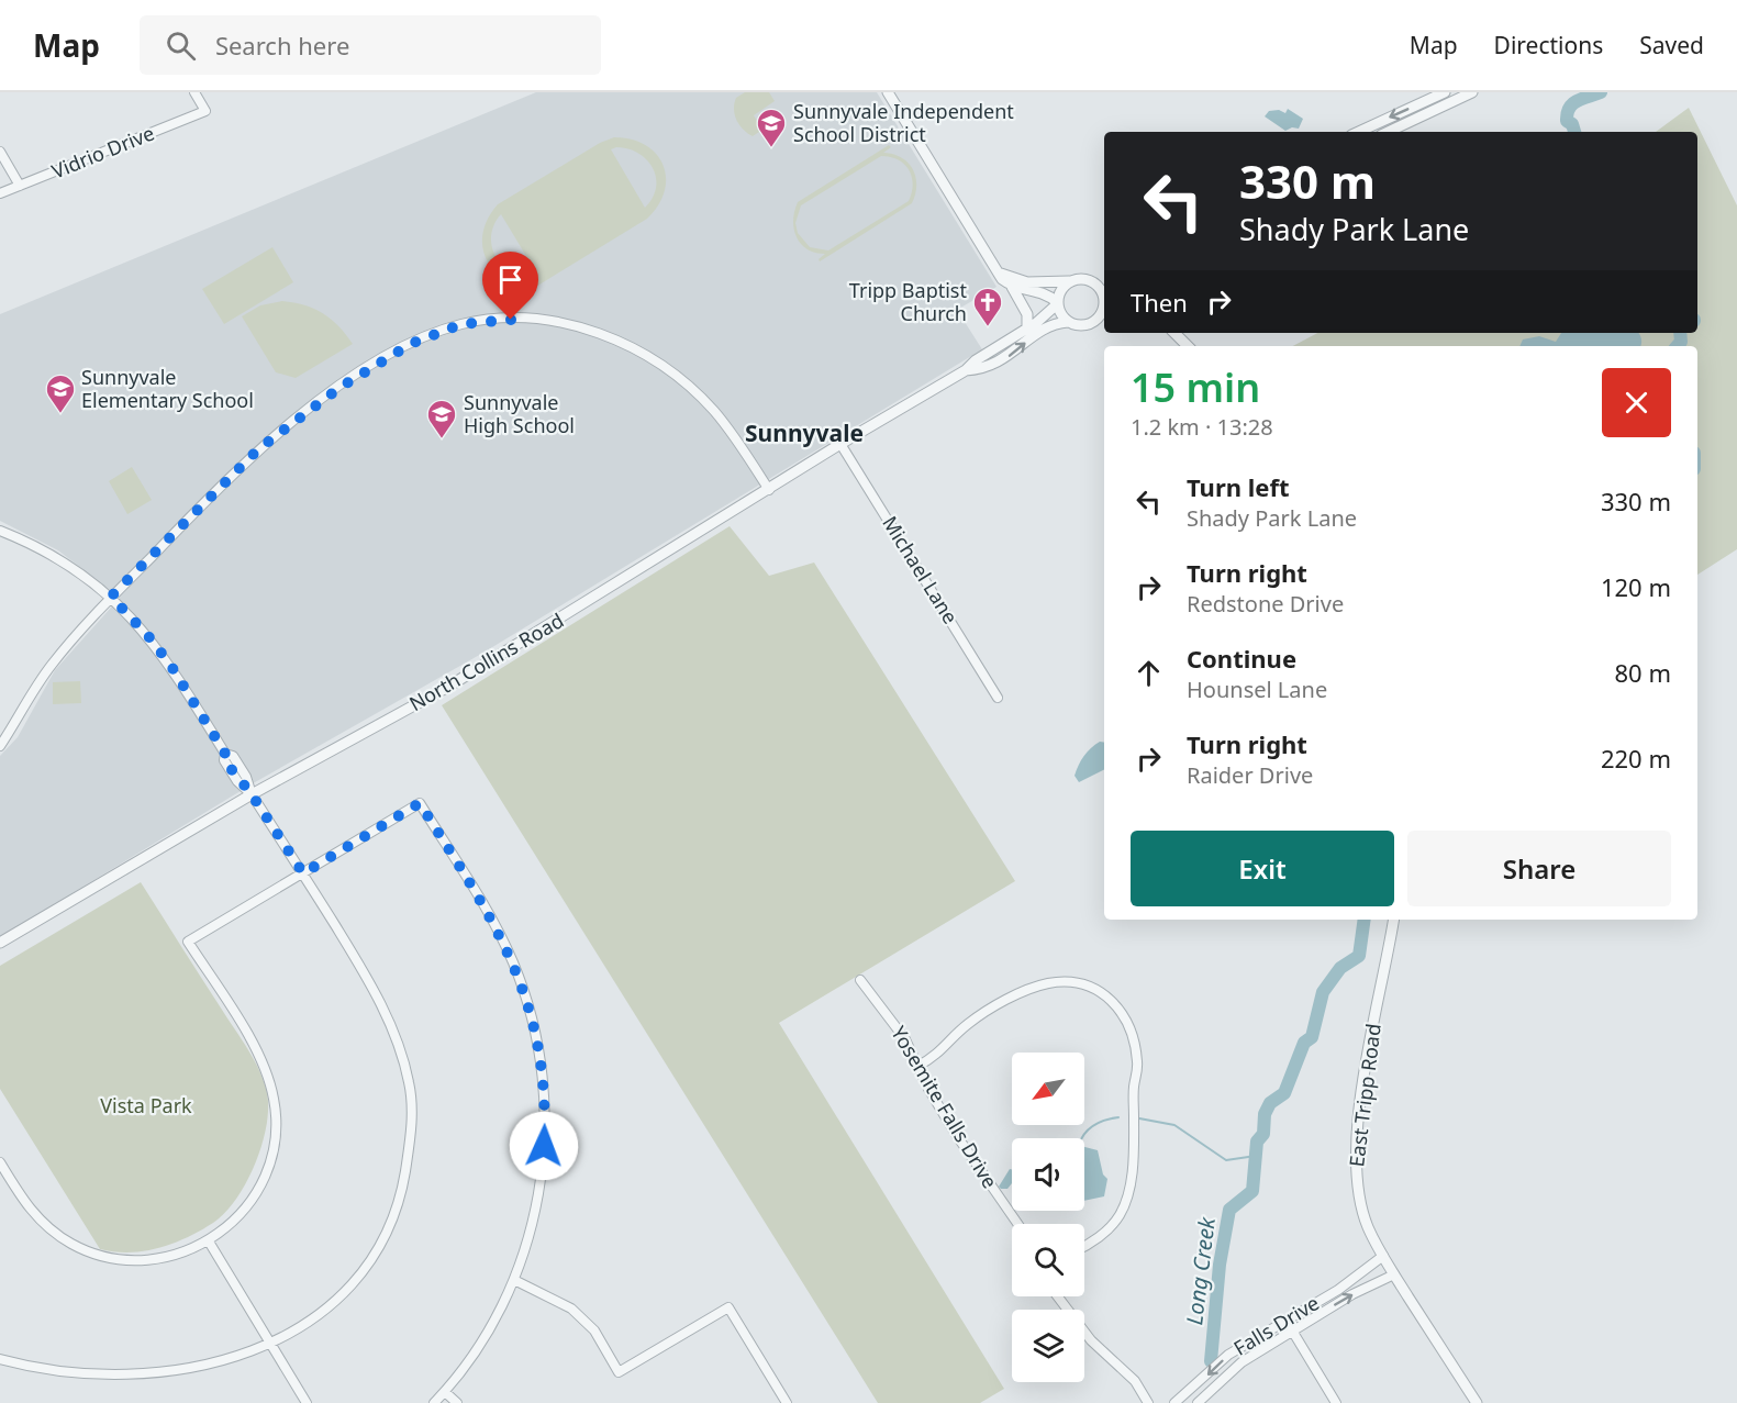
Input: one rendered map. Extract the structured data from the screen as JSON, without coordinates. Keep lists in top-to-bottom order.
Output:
{
  "streets": {
    "street": [
      "Vidrio Drive",
      "Michael Lane",
      "North Collins Road",
      "East Tripp Road",
      "Yosemite Falls Drive",
      "Falls Drive"
    ]
  },
  "crossings": [
    ["Michael Lane", "North Collins Road"],
    ["East Tripp Road", "Falls Drive"]
  ],
  "districts": ["Sunnyvale"],
  "water": ["Long Creek"],
  "parks": ["Vista Park"],
  "places": {
    "school or university": ["Sunnyvale Independent School District", "Sunnyvale Elementary School", "Sunnyvale High School"],
    "church": ["Tripp Baptist Church"]
  },
  "north": "bottom left",
  "page": {
    "header": "Map",
    "search": "Search here",
    "nav": ["Map", "Directions", "Saved"],
    "turn": ["330 m", "Shady Park Lane"],
    "then": "Then",
    "heading": ["15 min", "1.2 km · 13:28"],
    "list": [
      {
        "name": "Turn left",
        "note": "Shady Park Lane",
        "value": "330 m"
      },
      {
        "name": "Turn right",
        "note": "Redstone Drive",
        "value": "120 m"
      },
      {
        "name": "Continue",
        "note": "Hounsel Lane",
        "value": "80 m"
      },
      {
        "name": "Turn right",
        "note": "Raider Drive",
        "value": "220 m"
      }
    ],
    "buttons": ["Exit", "Share"]
  }
}
